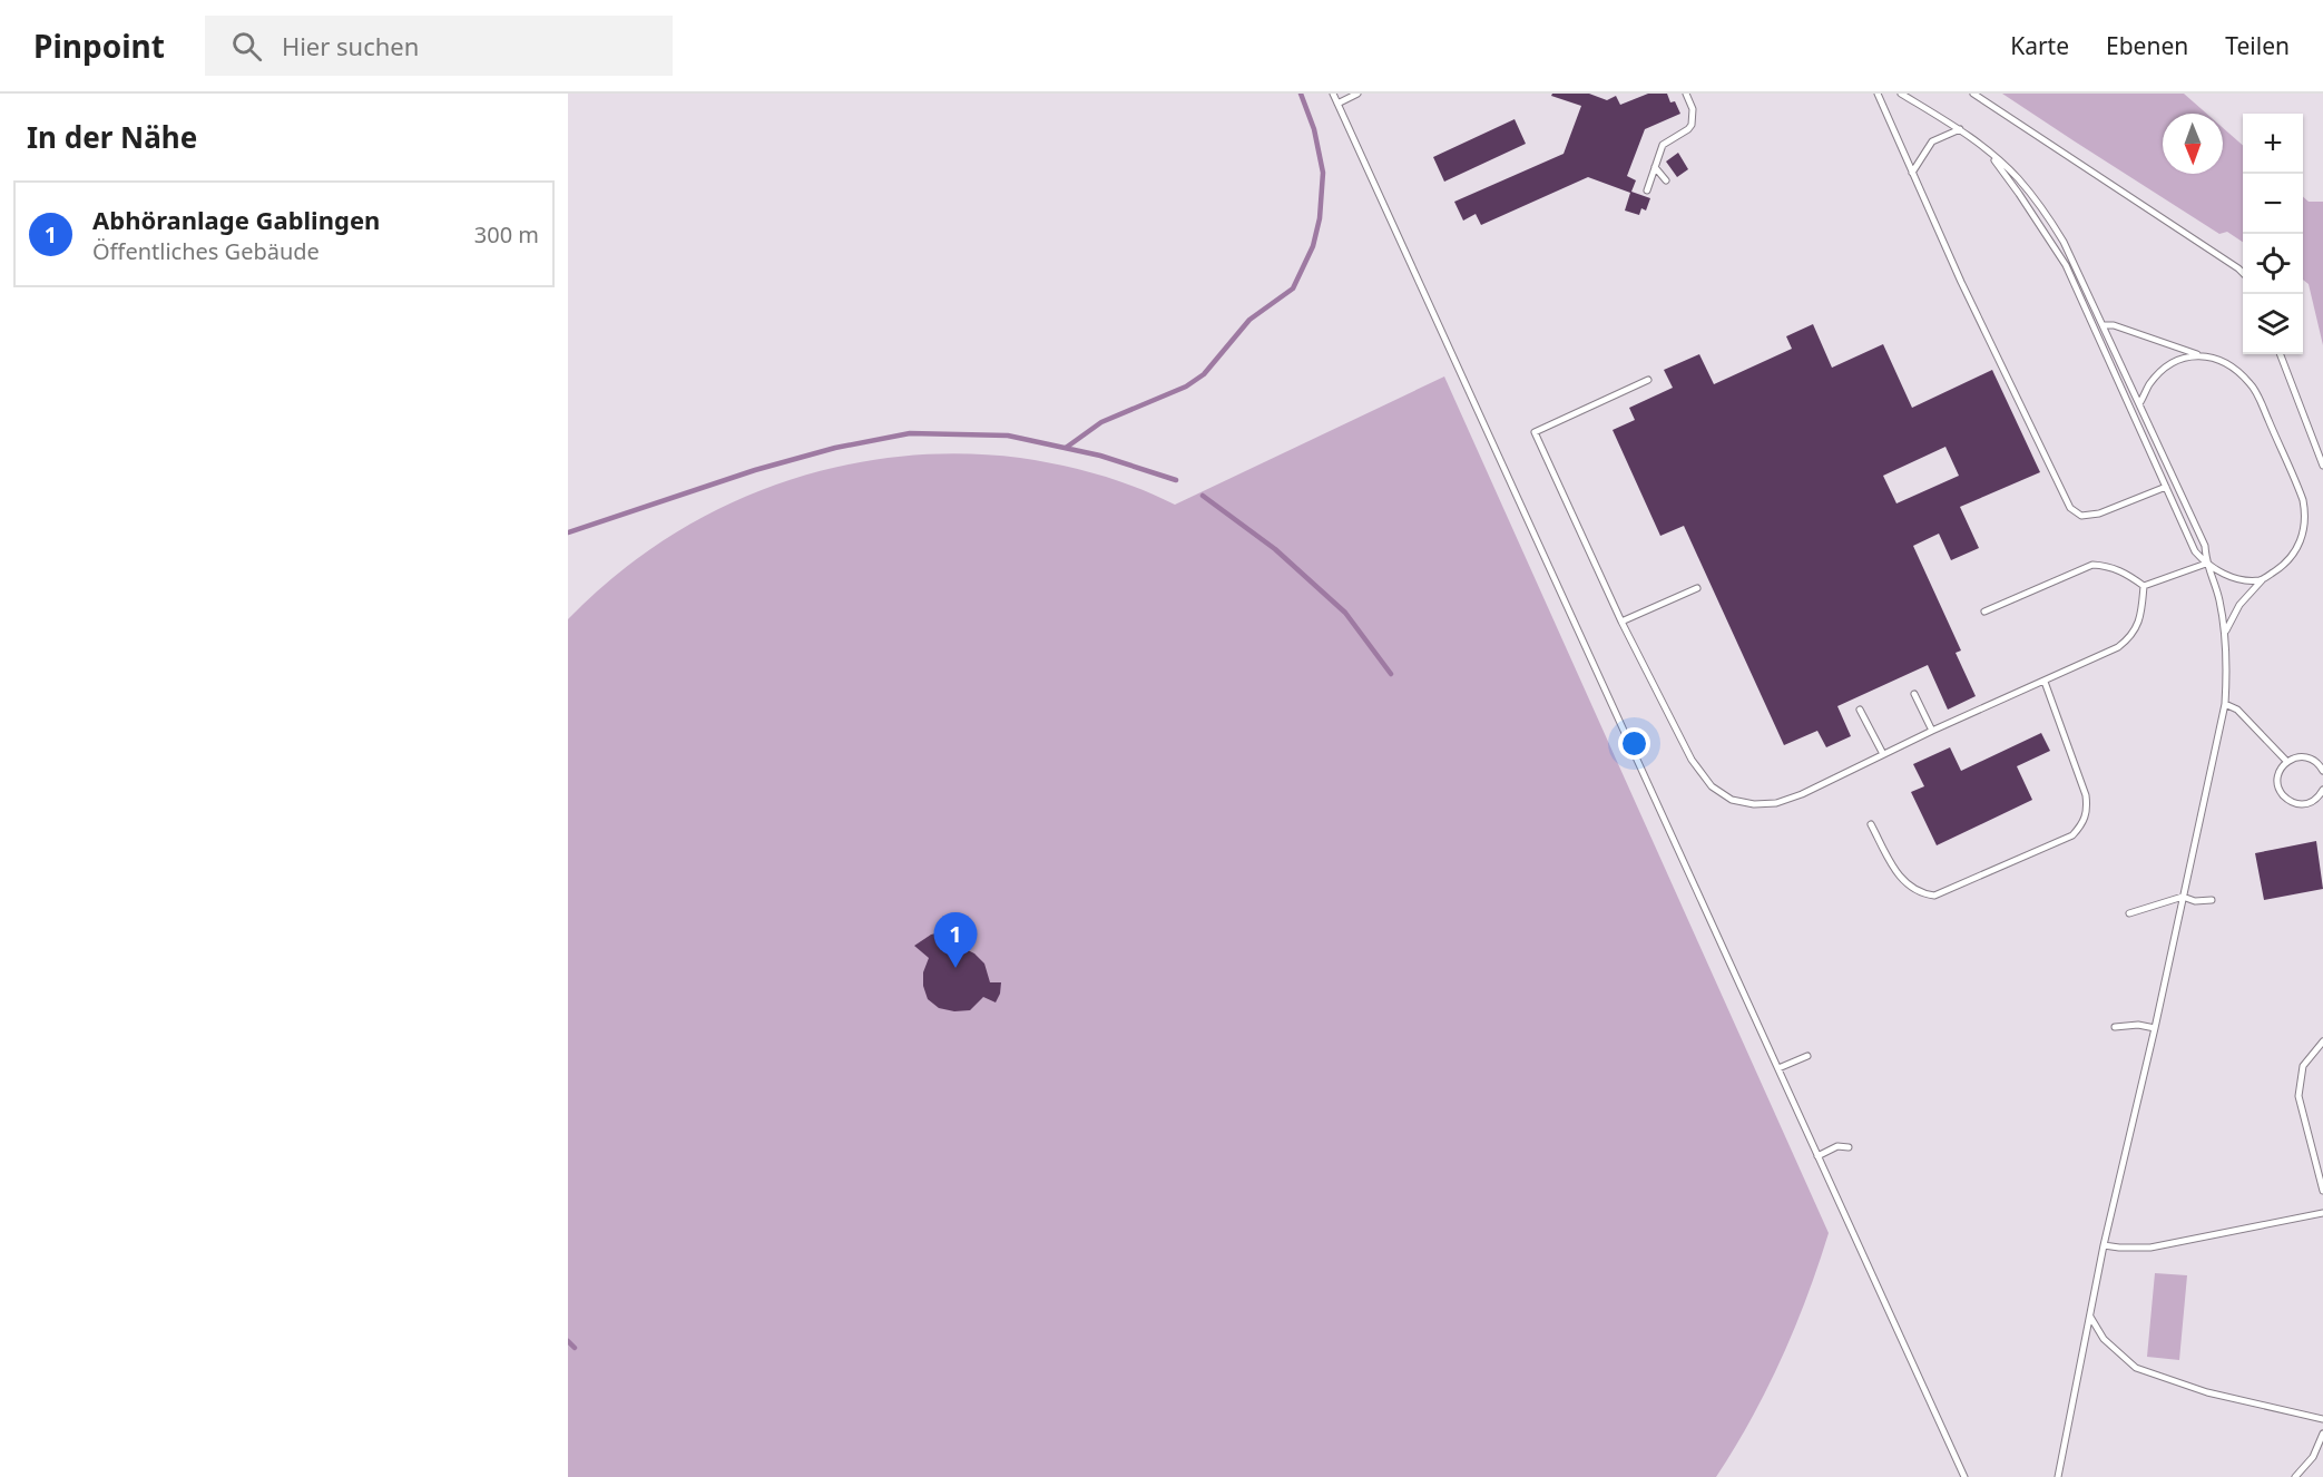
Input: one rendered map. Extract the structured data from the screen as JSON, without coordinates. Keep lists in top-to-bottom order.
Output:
{
  "north": "bottom",
  "page": {
    "header": "Pinpoint",
    "search": "Hier suchen",
    "nav": ["Karte", "Ebenen", "Teilen"],
    "heading": "In der Nähe",
    "map_buttons": ["+", "−"],
    "list": [
      {
        "mark": "1",
        "name": "Abhöranlage Gablingen",
        "note": "Öffentliches Gebäude",
        "value": "300 m"
      }
    ],
    "pins": "1"
  }
}
